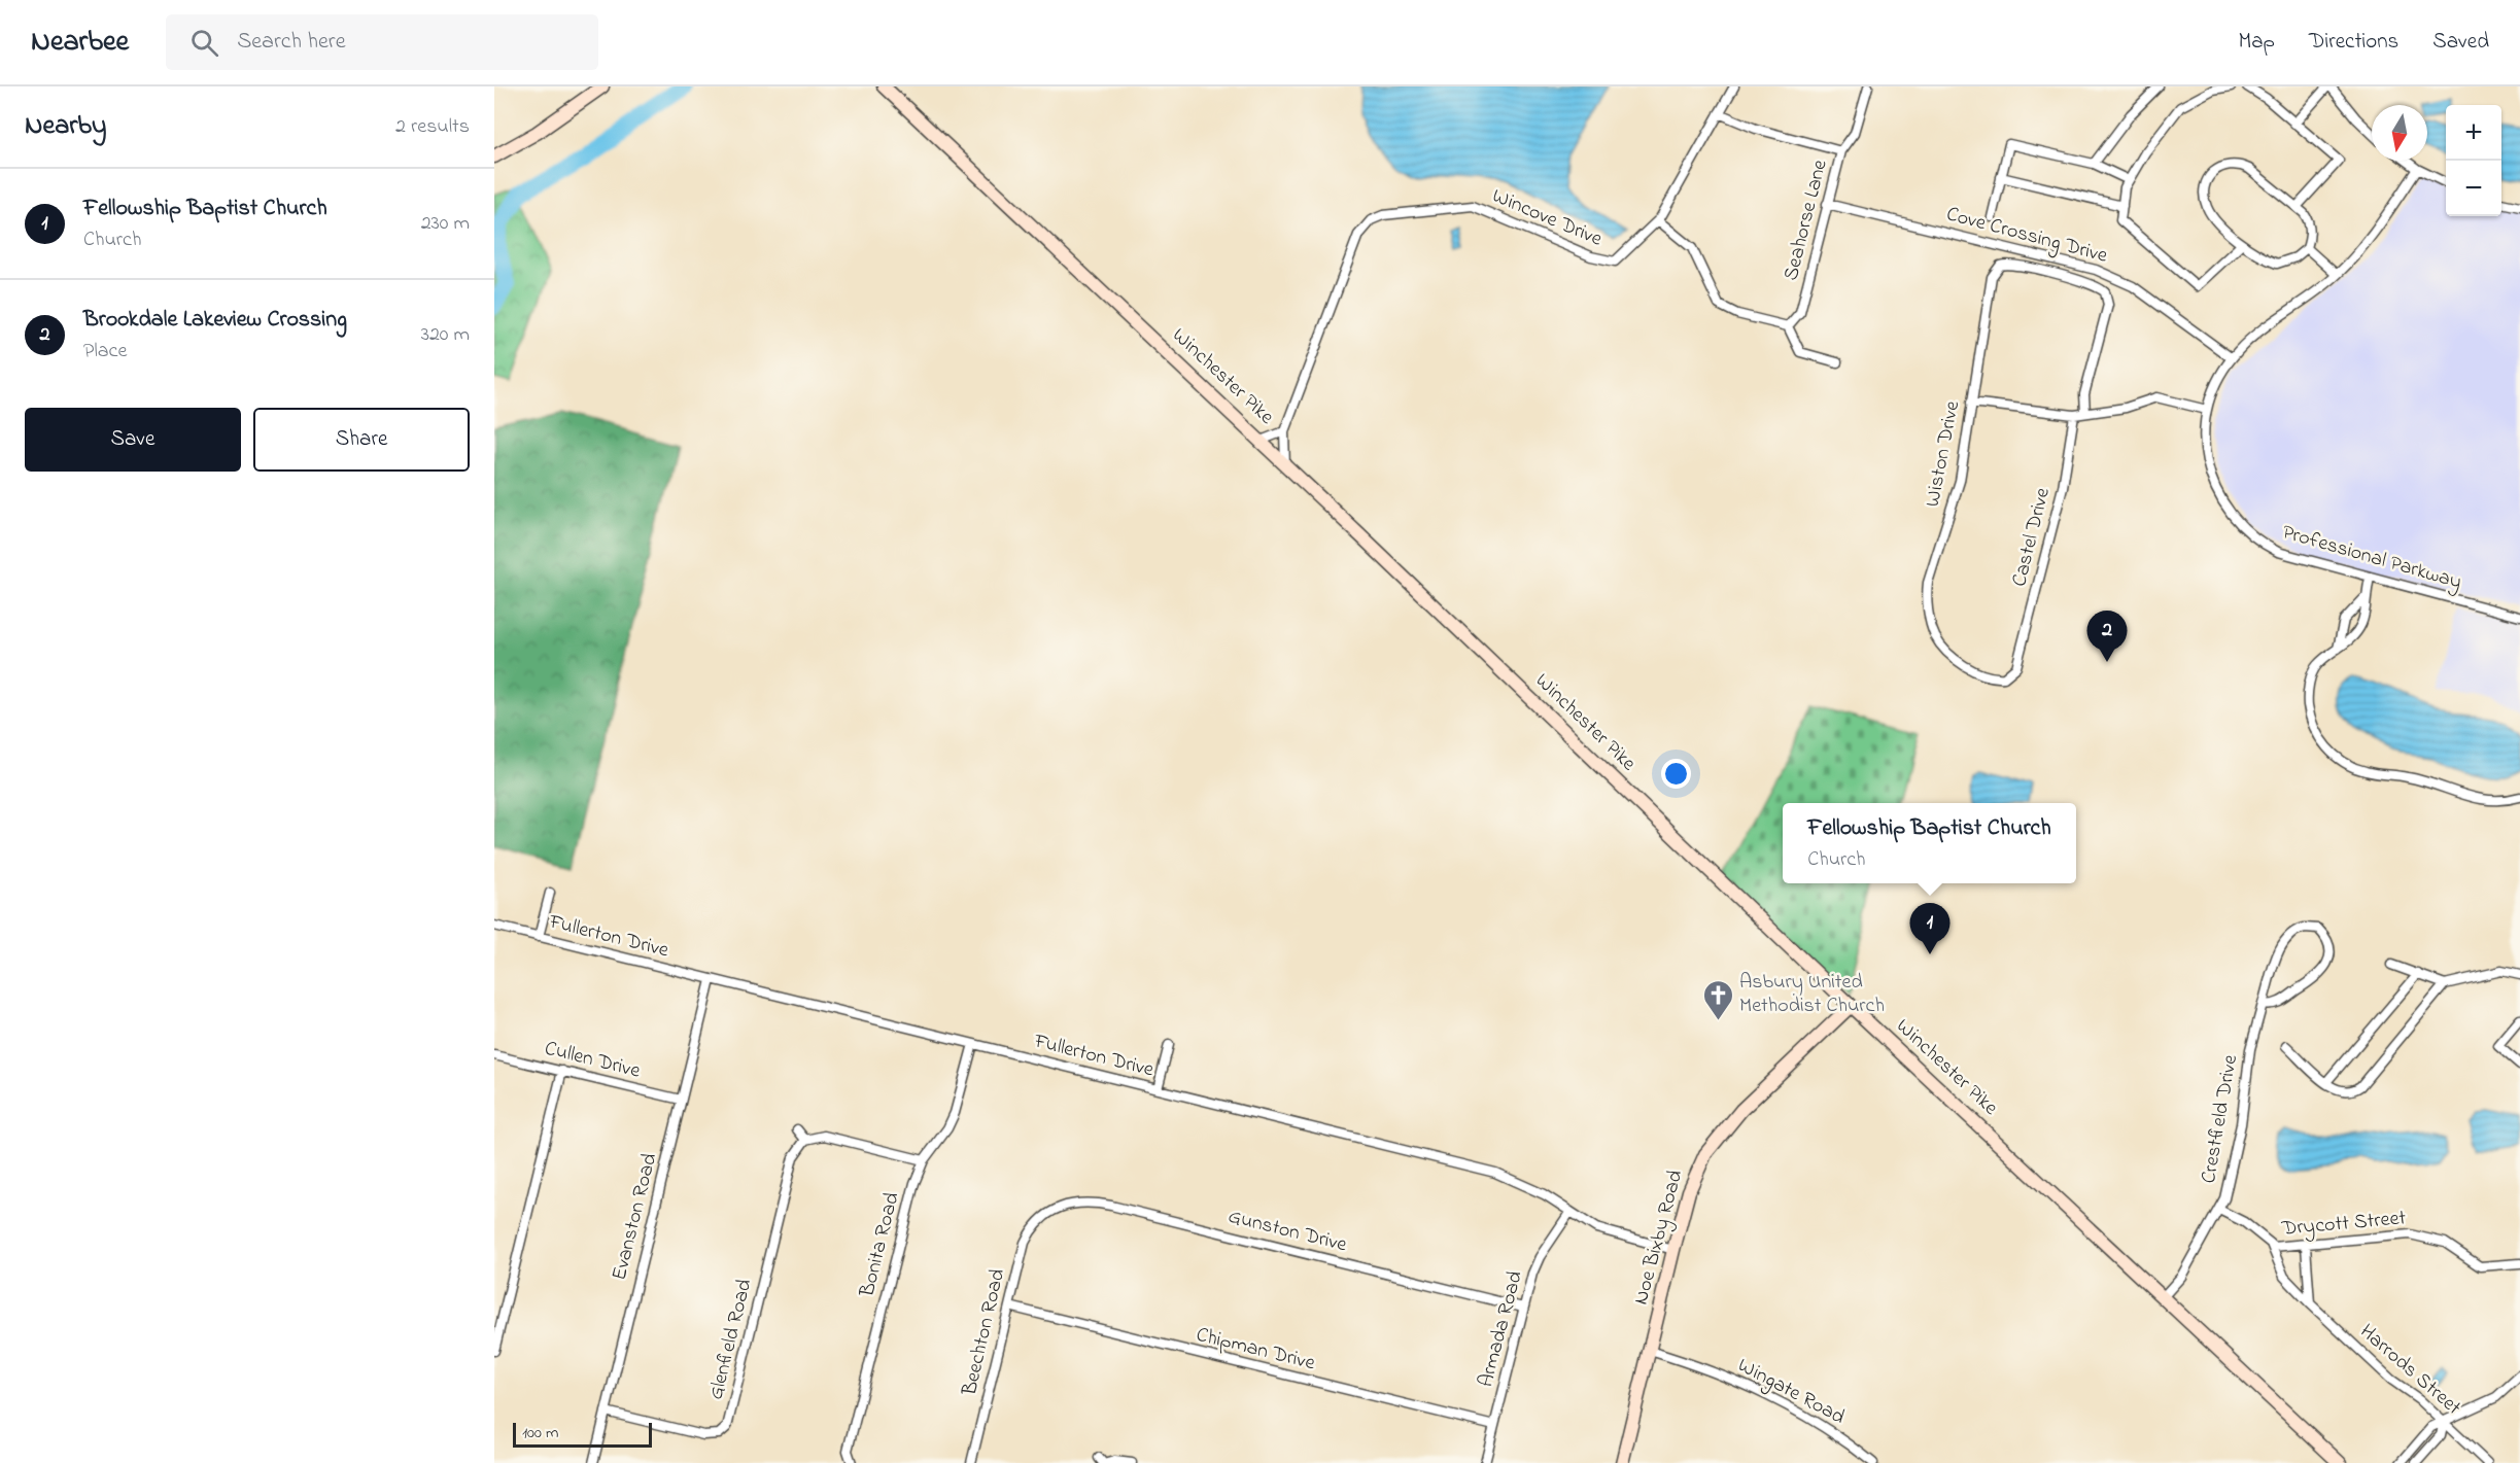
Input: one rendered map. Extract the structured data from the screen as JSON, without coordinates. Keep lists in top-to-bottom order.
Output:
{
  "streets": {
    "main road": ["Winchester Pike", "Noe Bixby Road"],
    "street": [
      "Wincove Drive",
      "Seahorse Lane",
      "Cove Crossing Drive",
      "Wiston Drive",
      "Castel Drive",
      "Professional Parkway",
      "Fullerton Drive",
      "Cullen Drive",
      "Crestfield Drive",
      "Evanston Road",
      "Drycott Street",
      "Gunston Drive",
      "Bonita Road",
      "Armada Road",
      "Beechton Road",
      "Glenfield Road",
      "Chipman Drive",
      "Harrods Street",
      "Wingate Road"
    ]
  },
  "crossings": [
    ["Wincove Drive", "Winchester Pike"],
    ["Seahorse Lane", "Cove Crossing Drive"],
    ["Cove Crossing Drive", "Professional Parkway"],
    ["Winchester Pike", "Crestfield Drive"],
    ["Winchester Pike", "Noe Bixby Road"],
    ["Wiston Drive", "Castel Drive"],
    ["Fullerton Drive", "Evanston Road"],
    ["Fullerton Drive", "Noe Bixby Road"],
    ["Fullerton Drive", "Bonita Road"],
    ["Fullerton Drive", "Armada Road"],
    ["Cullen Drive", "Evanston Road"],
    ["Crestfield Drive", "Harrods Street"],
    ["Evanston Road", "Glenfield Road"],
    ["Drycott Street", "Harrods Street"],
    ["Gunston Drive", "Armada Road"],
    ["Gunston Drive", "Beechton Road"],
    ["Noe Bixby Road", "Wingate Road"],
    ["Armada Road", "Chipman Drive"],
    ["Beechton Road", "Chipman Drive"]
  ],
  "places": {
    "church": ["Asbury United Methodist Church"]
  },
  "scale_bar": "100 m",
  "north": "bottom",
  "page": {
    "header": "Nearbee",
    "search": "Search here",
    "nav": ["Map", "Directions", "Saved"],
    "heading": ["Nearby", "2 results"],
    "map_buttons": ["+", "−"],
    "list": [
      {
        "mark": "1",
        "name": "Fellowship Baptist Church",
        "note": "Church",
        "value": "230 m"
      },
      {
        "mark": "2",
        "name": "Brookdale Lakeview Crossing",
        "note": "Place",
        "value": "320 m"
      }
    ],
    "buttons": ["Save", "Share"],
    "pins": ["2", "1"],
    "popup": ["Fellowship Baptist Church", "Church"],
    "scale": "100 m"
  }
}
